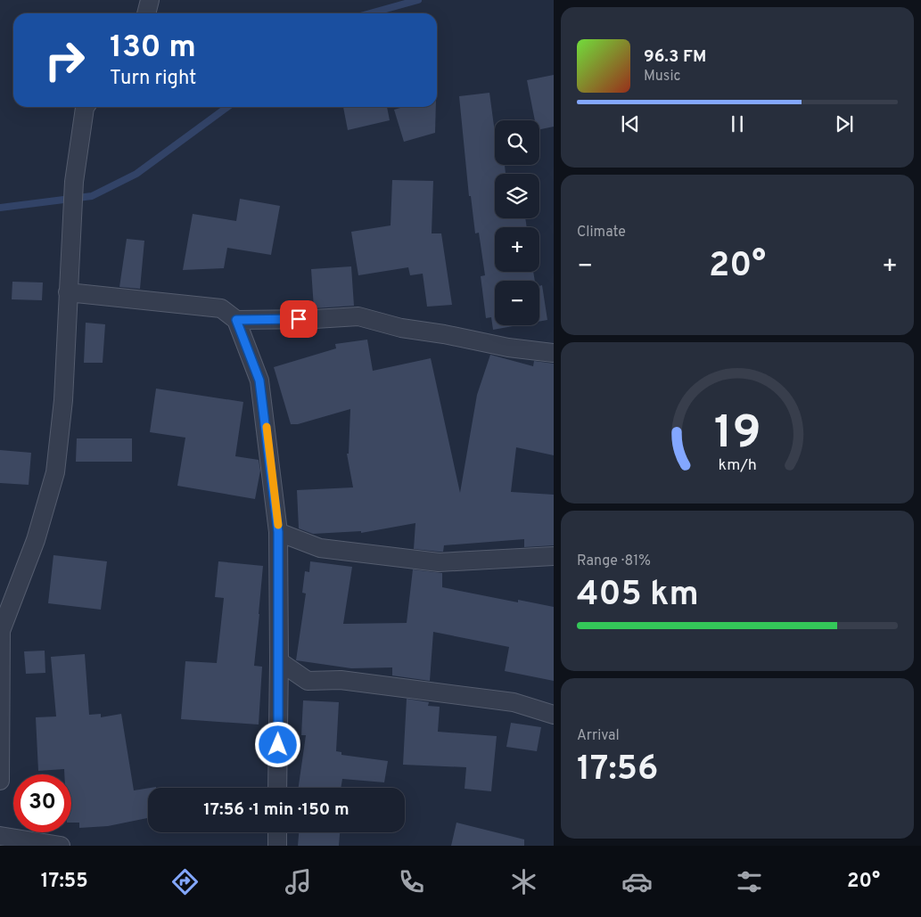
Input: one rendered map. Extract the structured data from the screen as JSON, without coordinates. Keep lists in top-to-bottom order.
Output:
{
  "page": {
    "turn": ["130 m", "Turn right"],
    "song": ["96.3 FM", "Music"],
    "map_buttons": ["+", "−"],
    "tile": [
      "Climate",
      ["Range · 81%", "405 km"],
      ["Arrival", "17:56"]
    ],
    "heat": ["−", "20°", "+"],
    "limit": "30",
    "trip": "17:56 · 1 min · 150 m",
    "tabs": ["17:55", "20°"],
    "gauge": ["19", "km/h"]
  }
}
